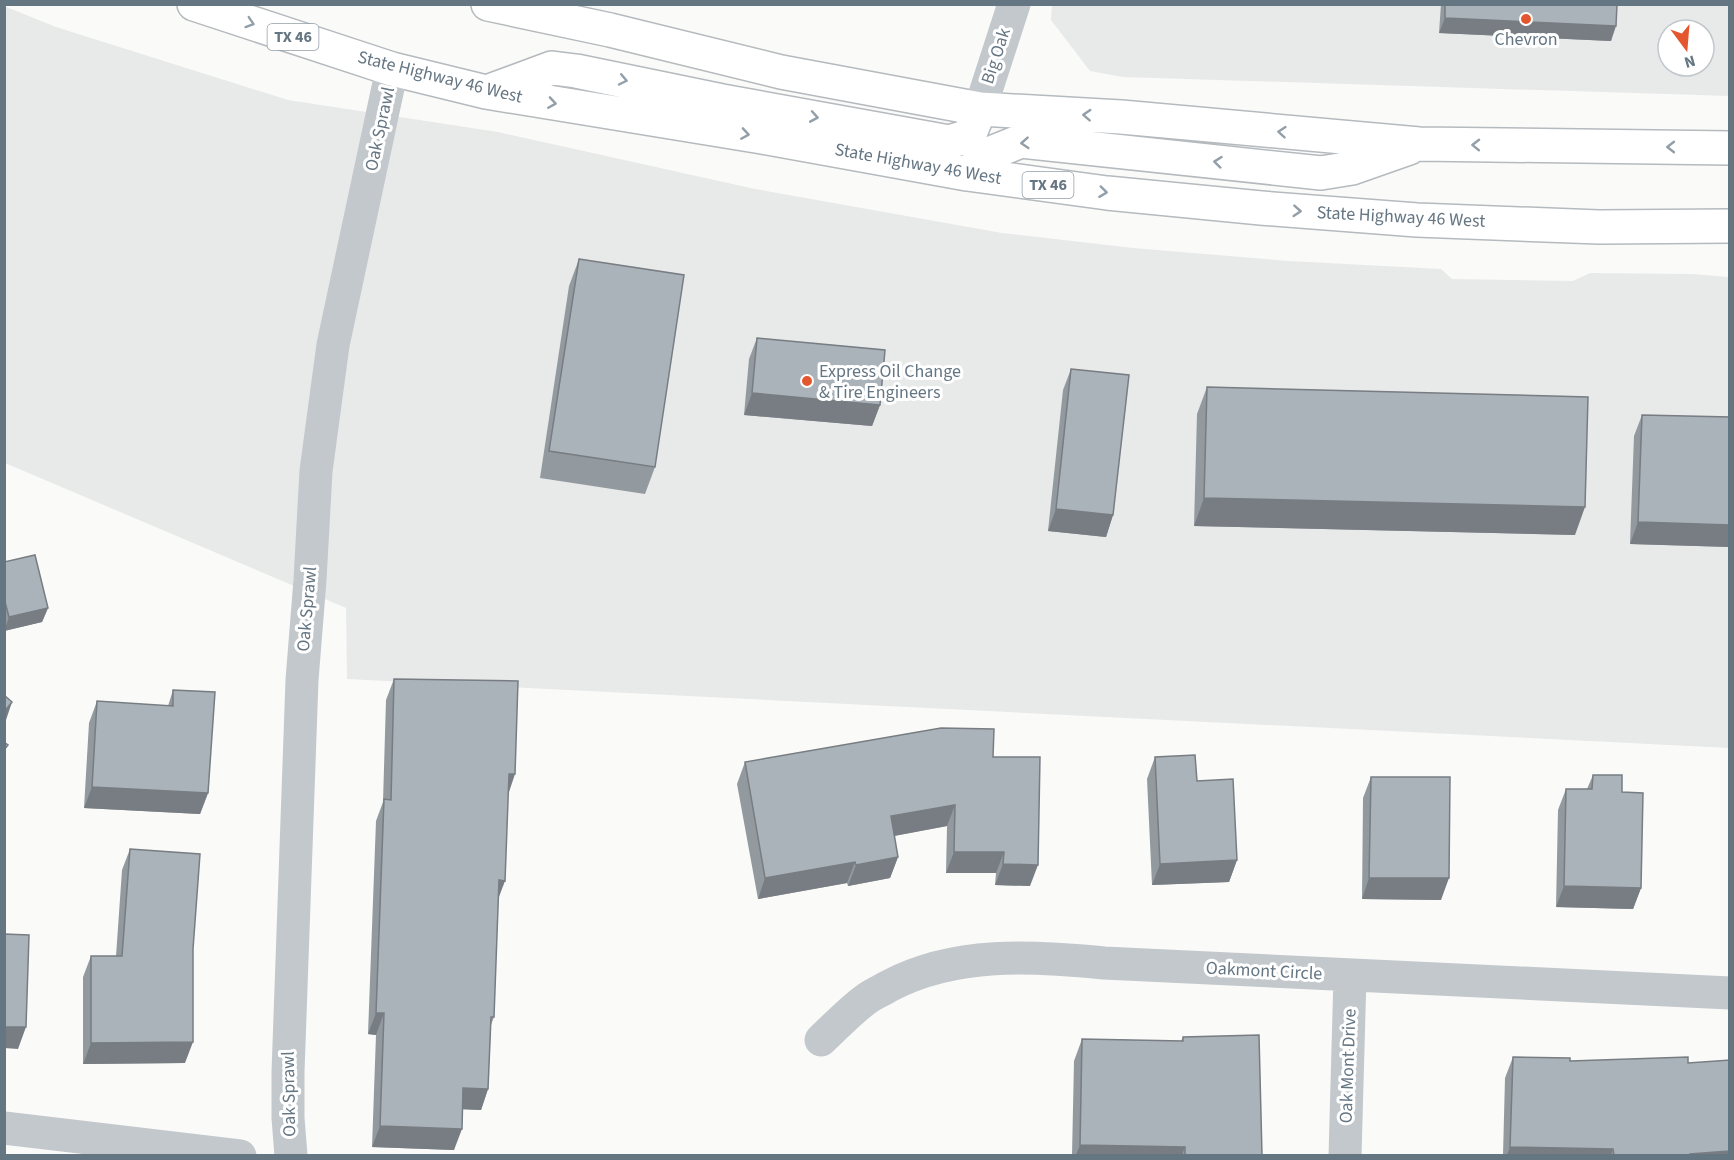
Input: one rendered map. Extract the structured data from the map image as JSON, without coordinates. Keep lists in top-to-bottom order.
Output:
{
  "streets": {
    "main road": ["TX 46", "State Highway 46 West"],
    "street": [
      "Big Oak",
      "Oak Sprawl",
      "Oakmont Circle",
      "Oak Mont Drive"
    ]
  },
  "crossings": [
    ["State Highway 46 West", "Oak Sprawl"],
    ["Oakmont Circle", "Oak Mont Drive"]
  ],
  "places": ["Chevron", "Express Oil Change & Tire Engineers"],
  "north": "bottom"
}
